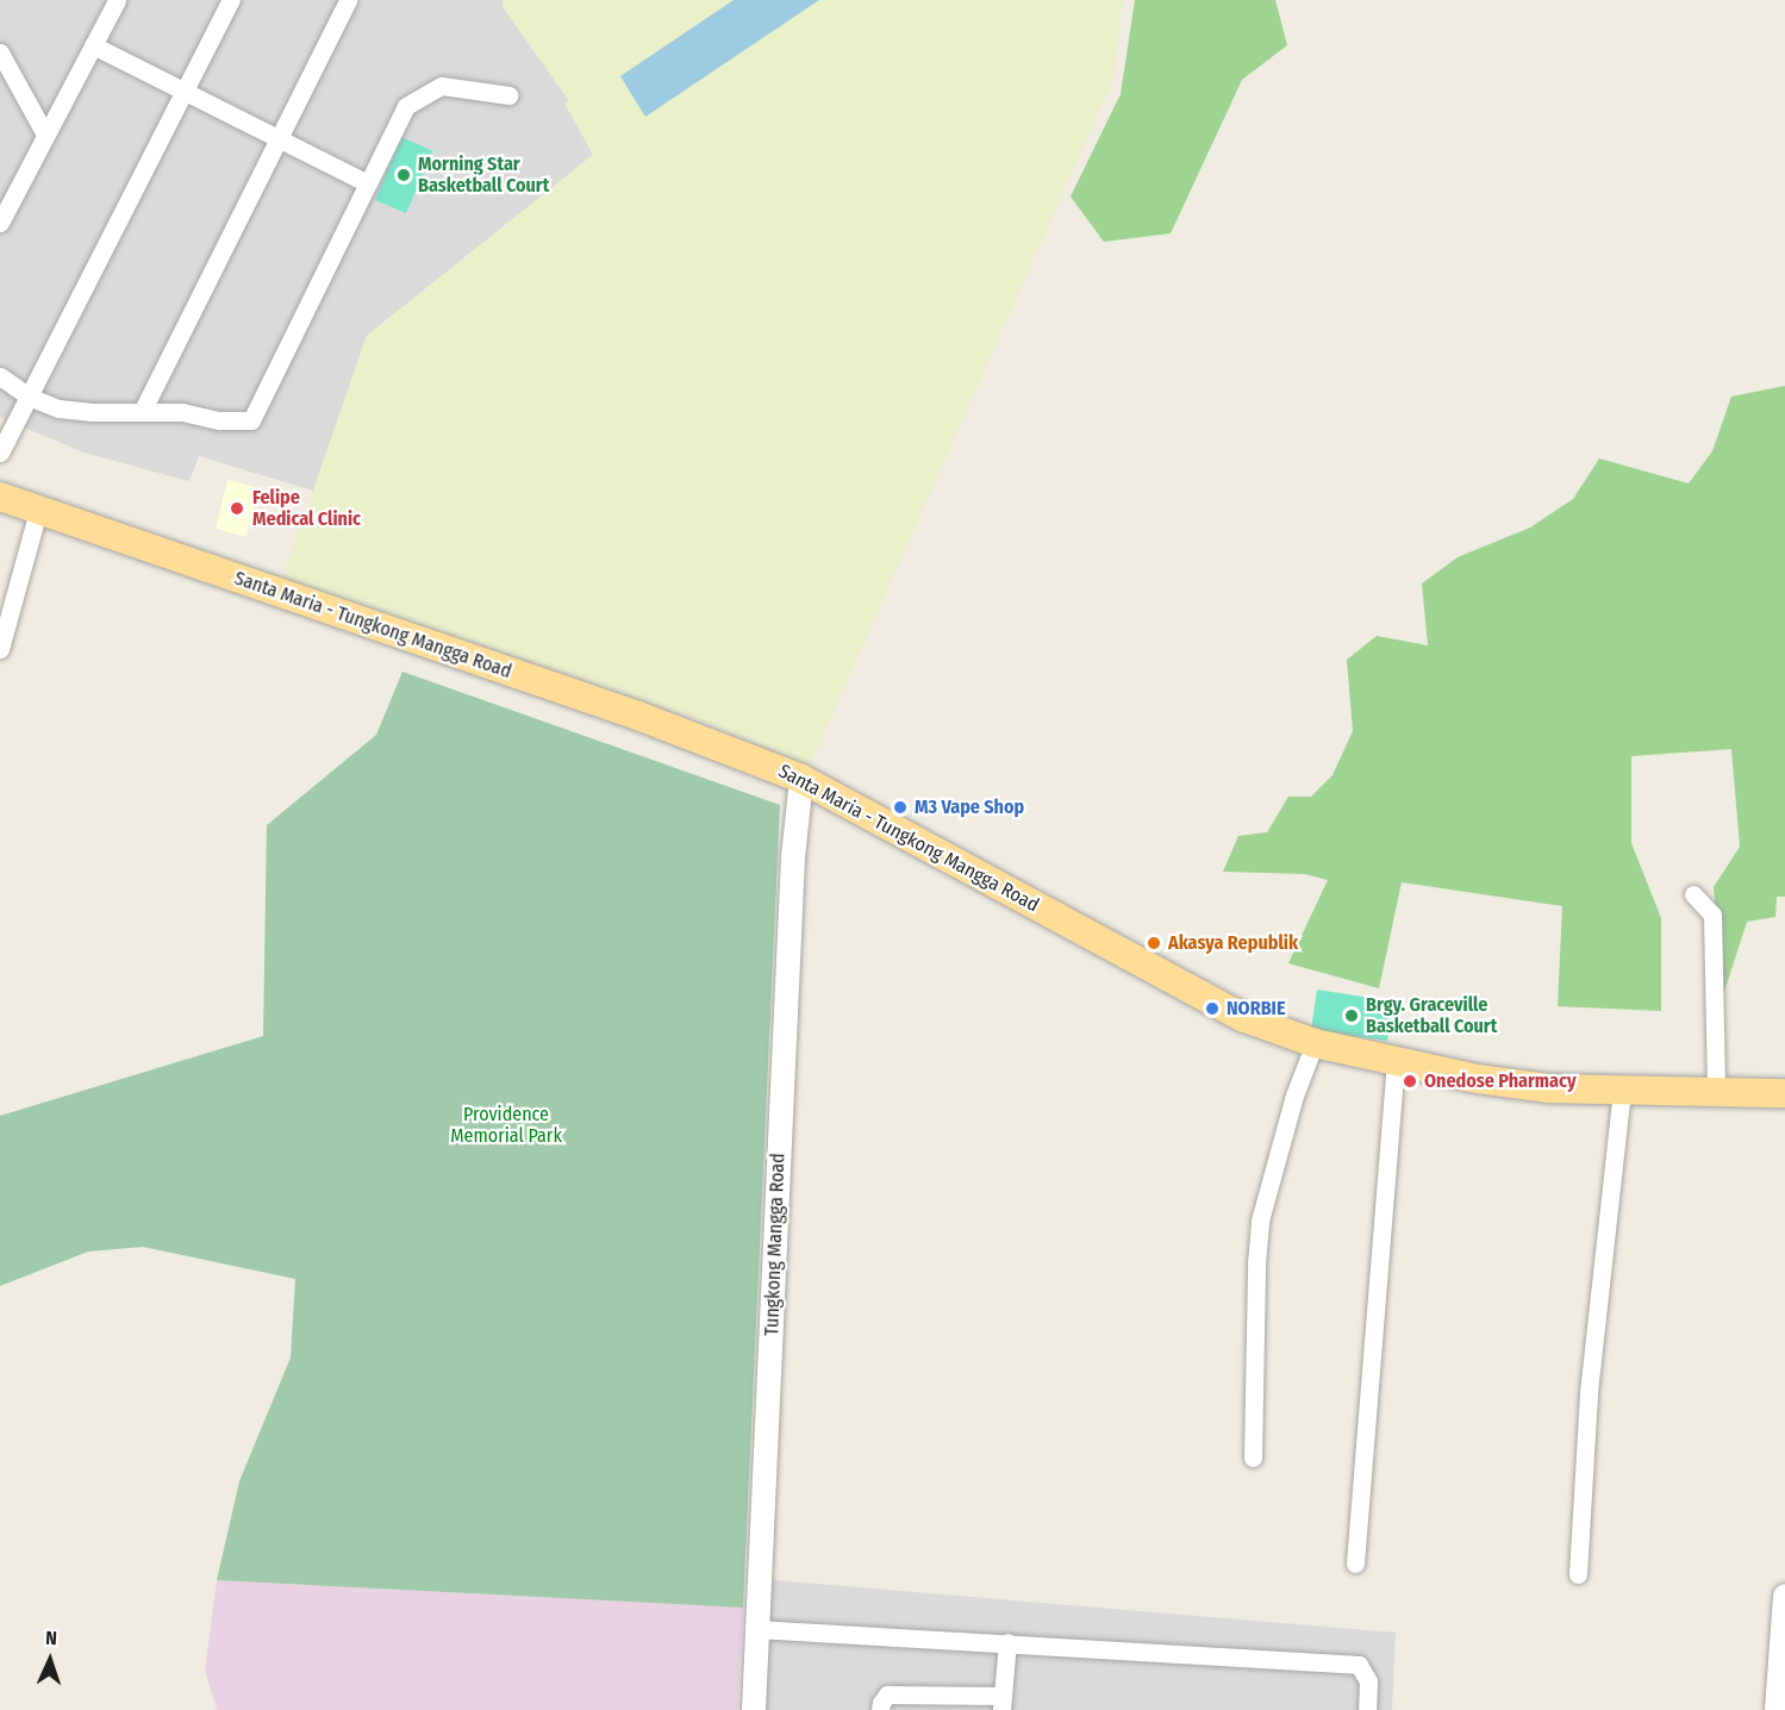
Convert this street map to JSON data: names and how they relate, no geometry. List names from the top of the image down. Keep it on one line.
{"streets":{"main road":["Santa Maria - Tungkong Mangga Road"],"street":["Tungkong Mangga Road"]},"crossings":[["Santa Maria - Tungkong Mangga Road","Tungkong Mangga Road"]],"parks":["Providence Memorial Park"],"places":["Morning Star Basketball Court","Felipe Medical Clinic","M3 Vape Shop","Akasya Republik","NORBIE","Brgy. Graceville Basketball Court","Onedose Pharmacy"],"north":"top"}
